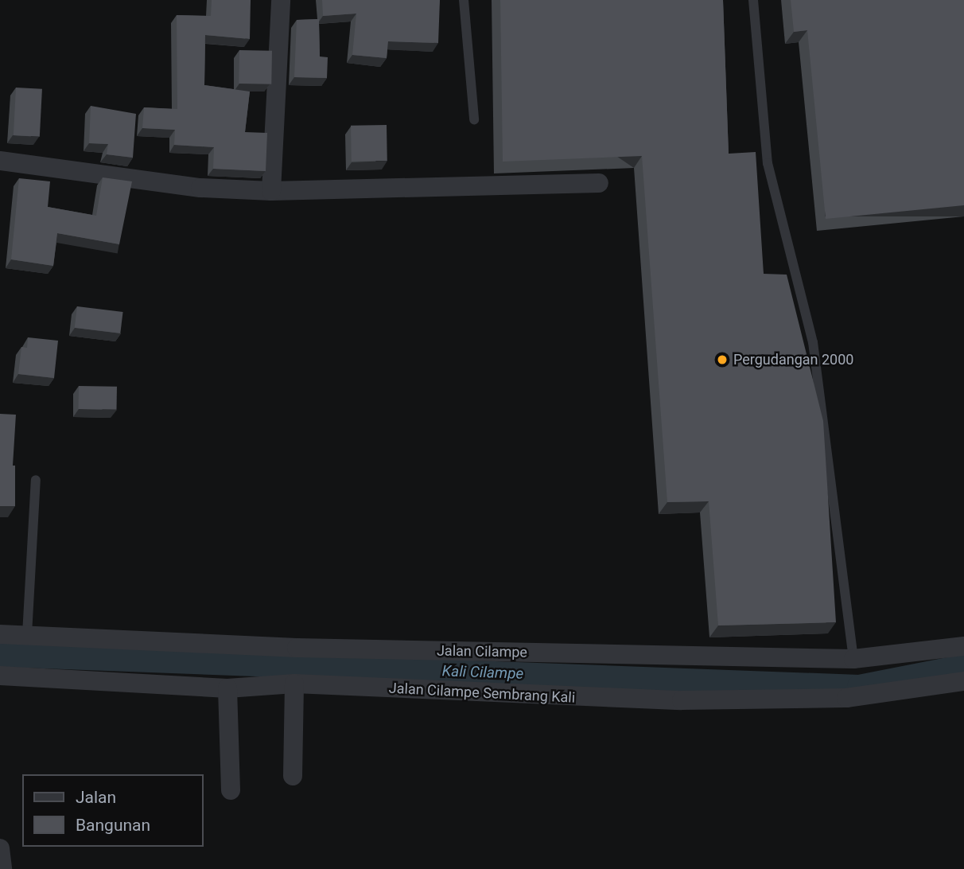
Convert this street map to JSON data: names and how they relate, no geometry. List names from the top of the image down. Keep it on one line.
{"streets":{"street":["Jalan Cilampe","Jalan Cilampe Sembrang Kali"]},"water":["Kali Cilampe"],"places":["Pergudangan 2000"],"legend":["Jalan","Bangunan"]}
